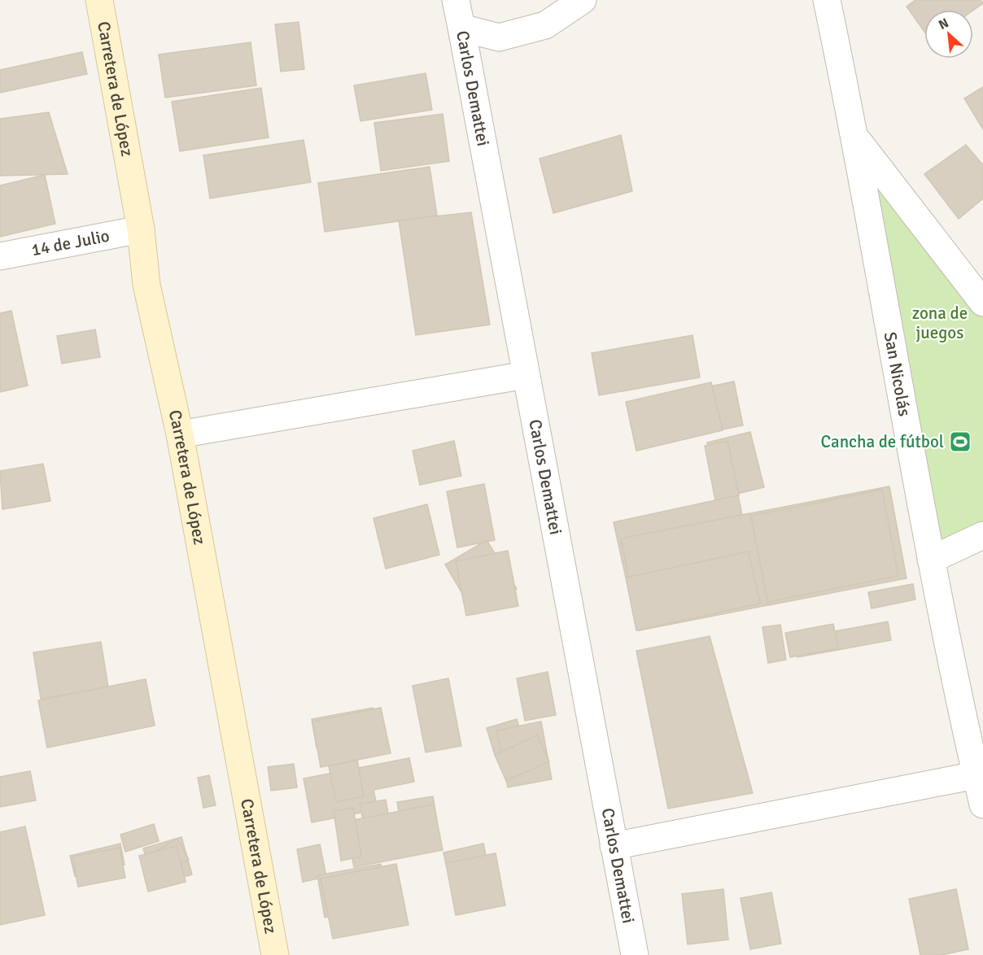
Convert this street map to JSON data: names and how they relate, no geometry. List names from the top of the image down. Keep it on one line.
{"streets":{"main road":["Carretera de López"],"street":["Carlos Demattei","14 de Julio","San Nicolás"]},"crossings":[["Carretera de López","14 de Julio"]],"parks":["zona de juegos"],"places":{"sports":["Cancha de fútbol"]},"north":"top left"}
